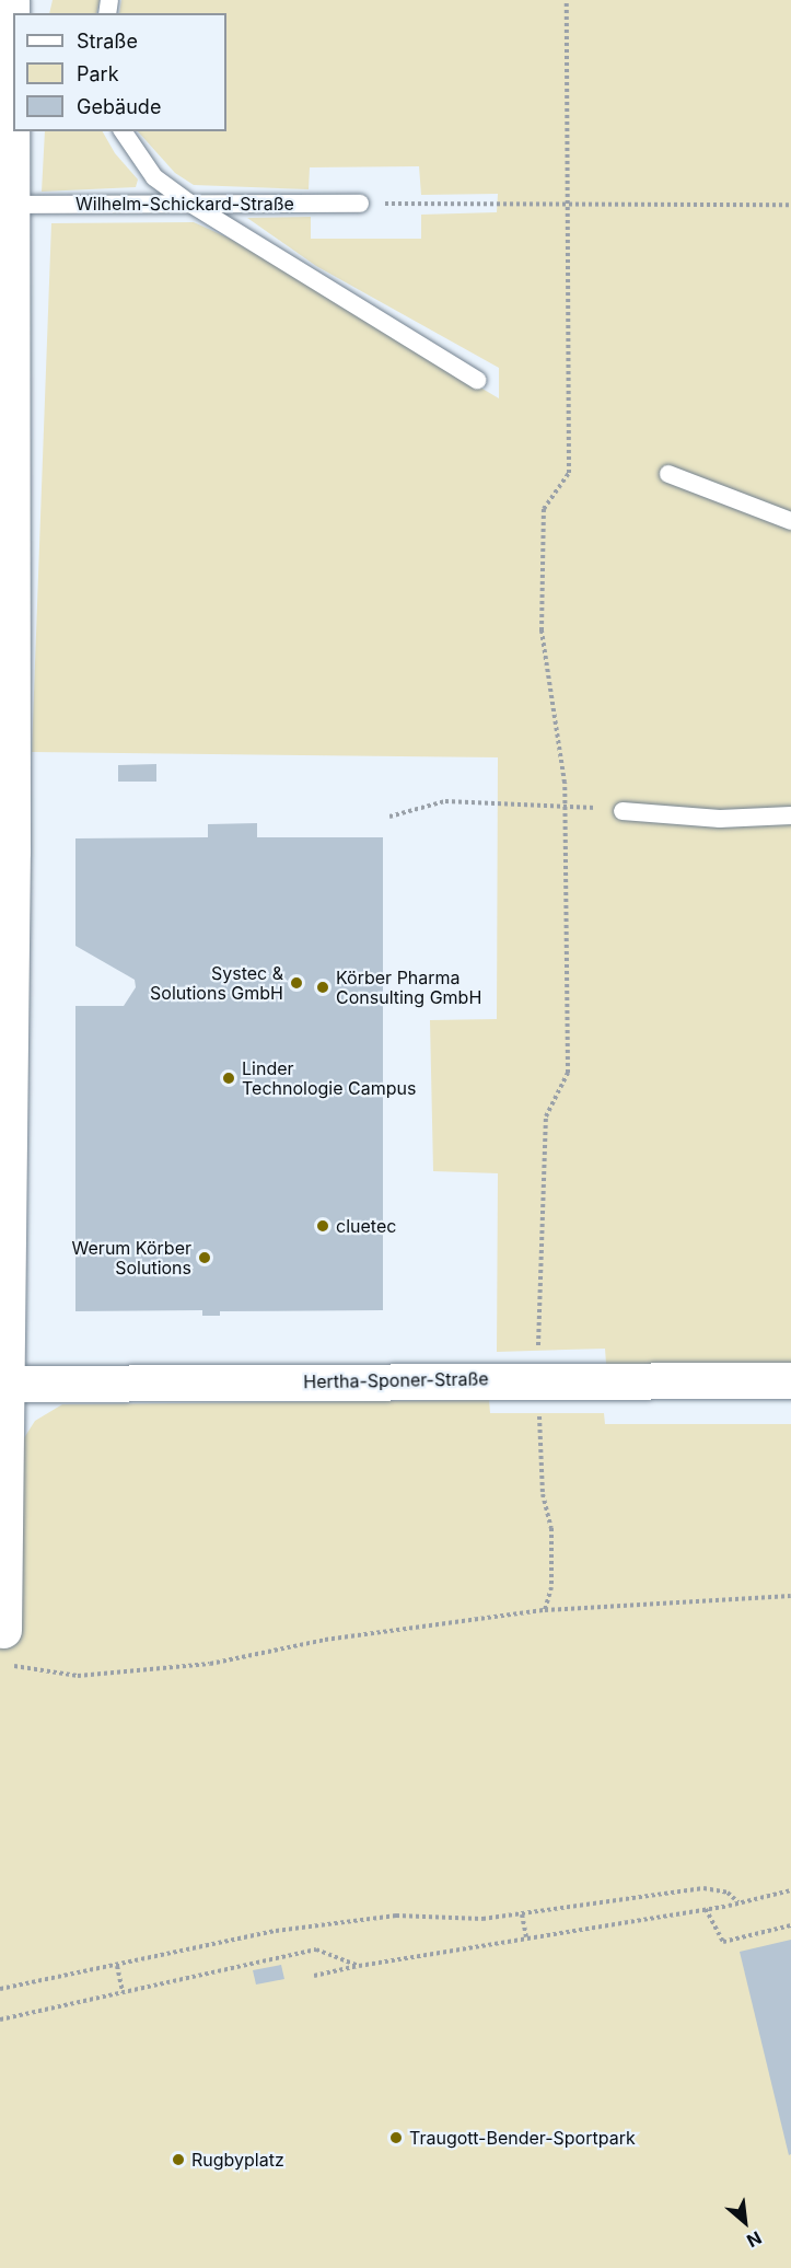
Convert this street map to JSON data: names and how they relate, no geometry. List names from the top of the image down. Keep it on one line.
{"streets":{"street":["Hertha-Sponer-Straße"],"lane":["Wilhelm-Schickard-Straße"]},"places":["Systec & Solutions GmbH","Körber Pharma Consulting GmbH","Linder Technologie Campus","cluetec","Werum Körber Solutions","Traugott-Bender-Sportpark","Rugbyplatz"],"legend":["Straße","Park","Gebäude"],"north":"bottom right"}
